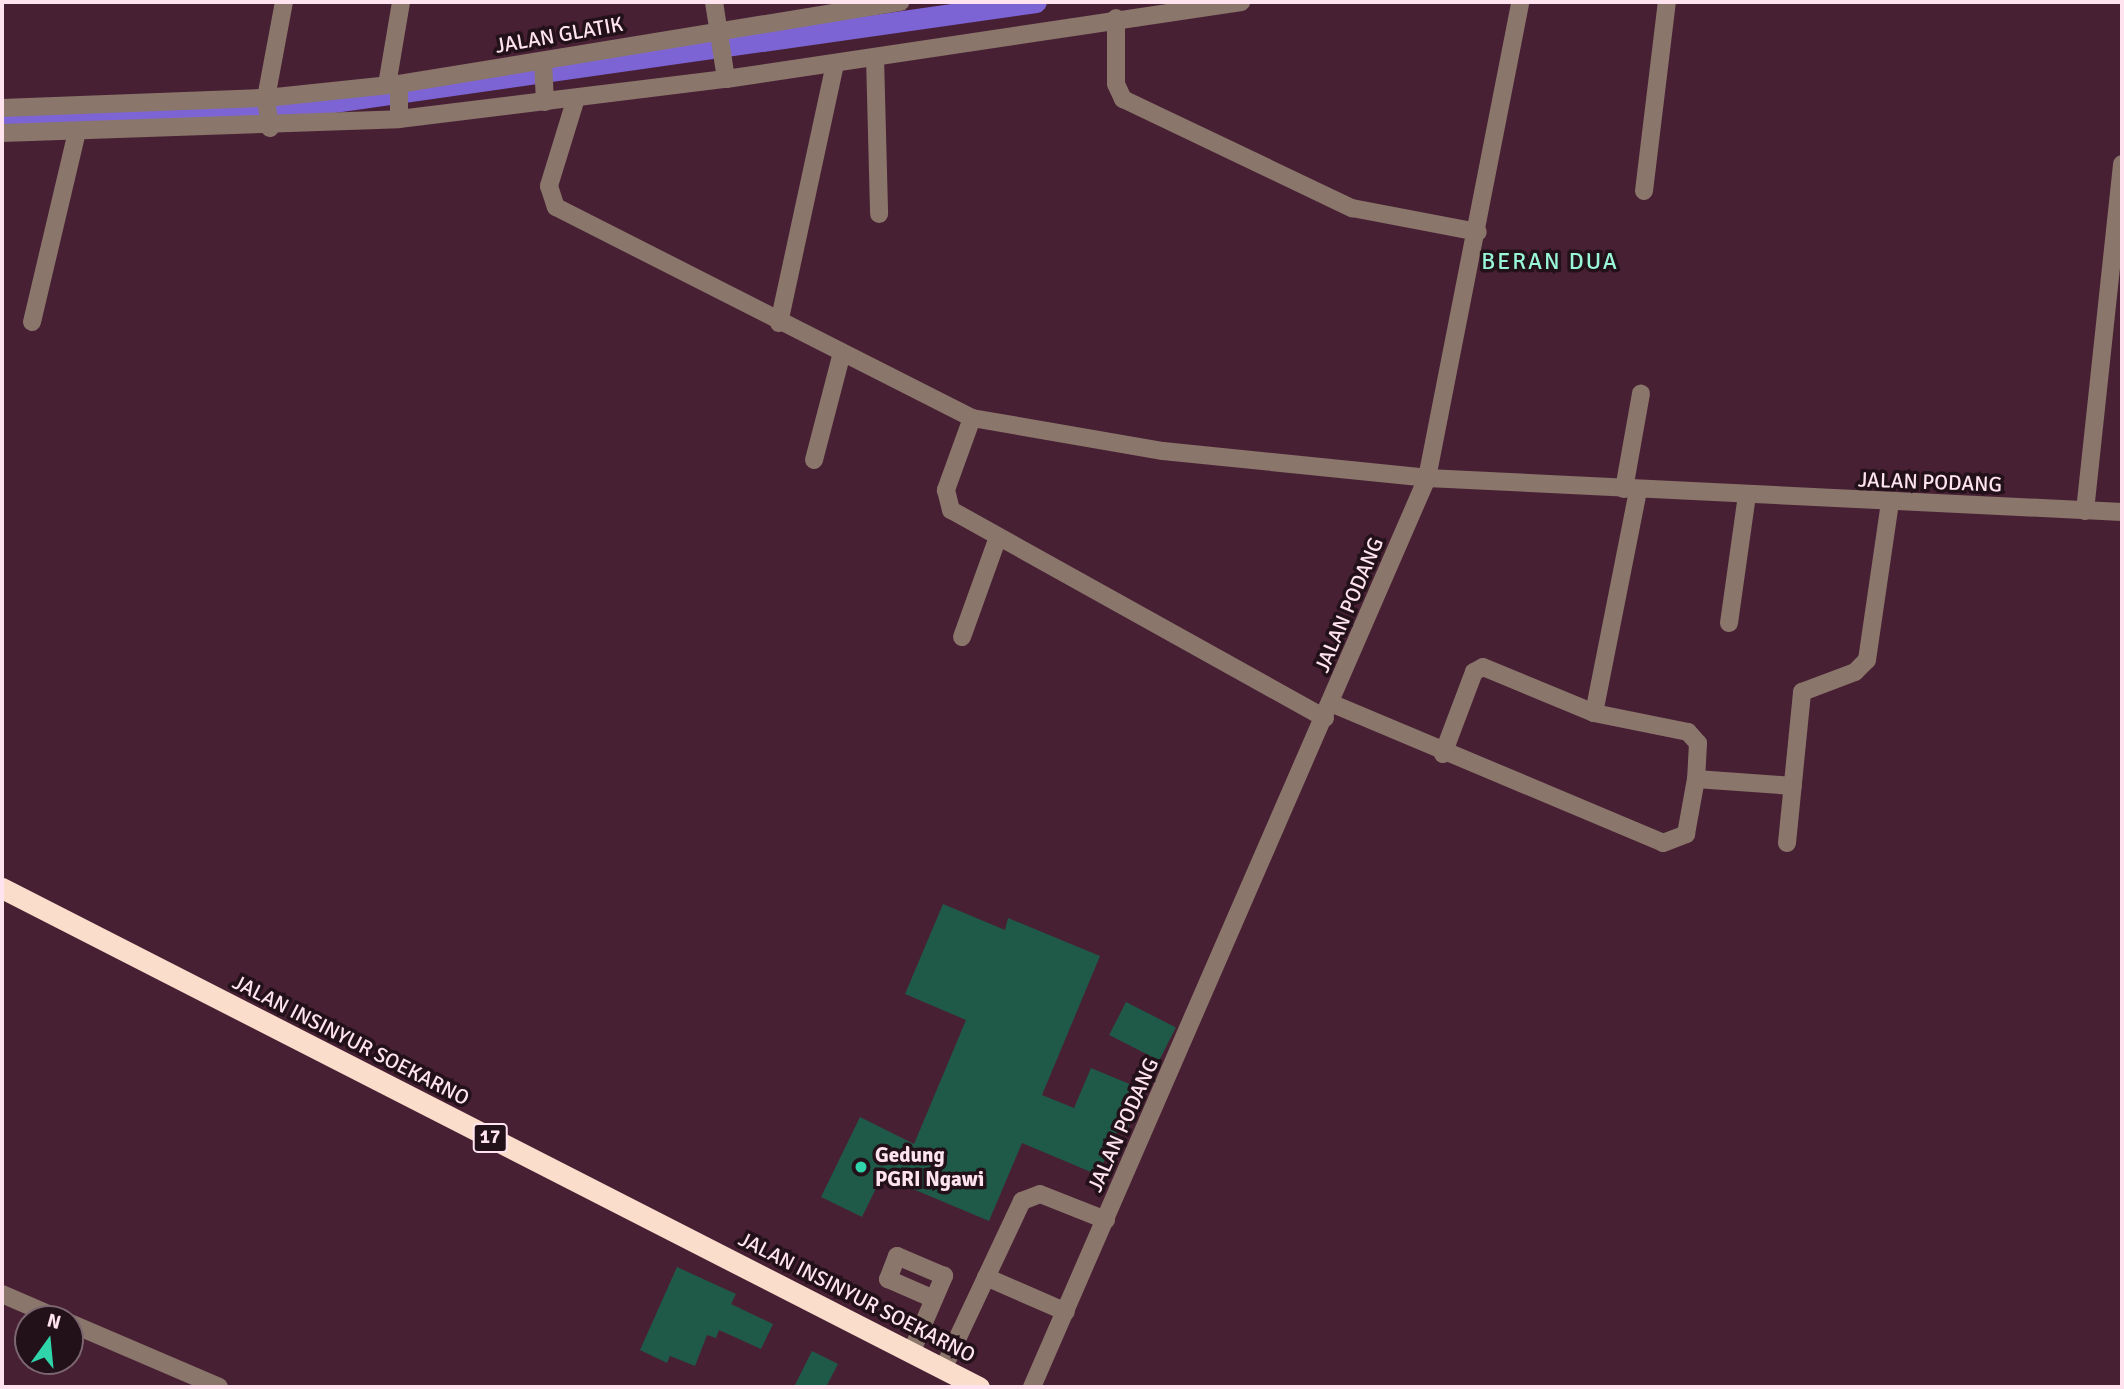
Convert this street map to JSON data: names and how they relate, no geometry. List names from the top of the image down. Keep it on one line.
{"streets":{"highway":["JALAN INSINYUR SOEKARNO","17"],"street":["JALAN GLATIK","JALAN PODANG"]},"districts":["BERAN DUA"],"places":["Gedung PGRI Ngawi"],"north":"top"}
